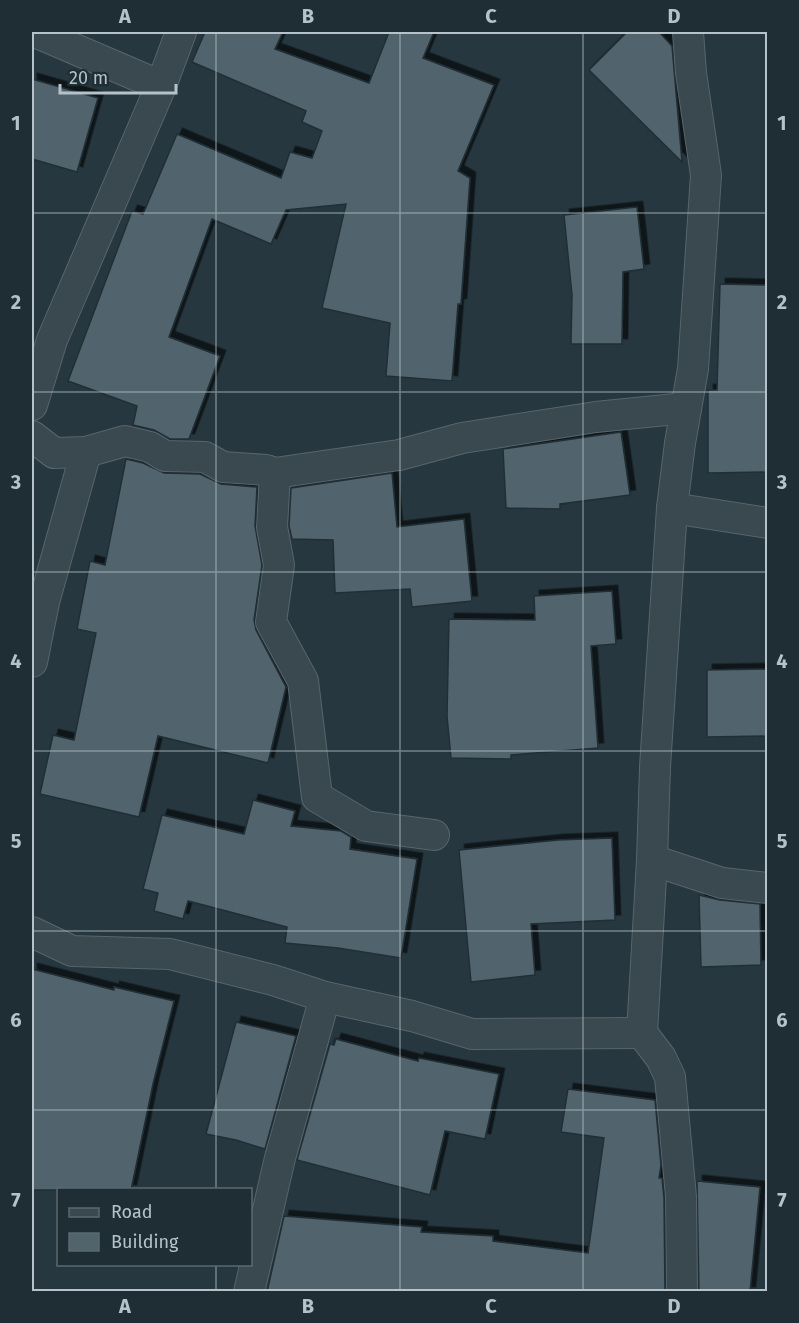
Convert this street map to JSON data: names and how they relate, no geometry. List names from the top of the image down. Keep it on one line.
{"legend":["Road","Building"],"scale_bar":"20 m","grid":{"columns":["A","B","C","D"],"rows":["1","2","3","4","5","6","7"]}}
